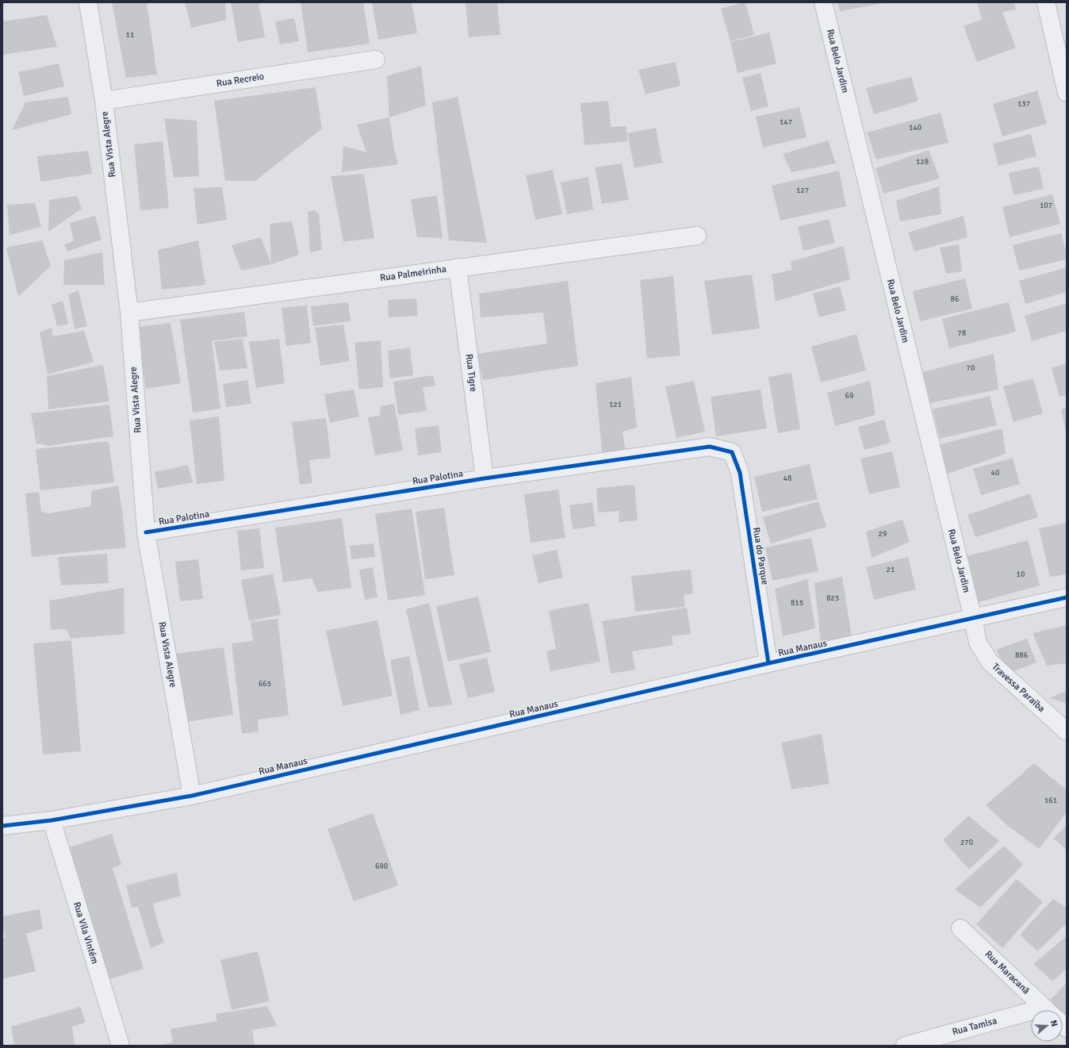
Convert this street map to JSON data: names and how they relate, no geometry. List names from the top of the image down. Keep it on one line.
{"streets":{"street":["Rua Belo Jardim","Rua Recreio","Rua Vista Alegre","Rua Palmeirinha","Rua Tigre","Rua Palotina","Rua do Parque","Rua Manaus","Travessa Paraíba","Rua Vila Vintém","Rua Maracanã","Rua Tamlsa"]},"crossings":[["Rua Belo Jardim","Rua Manaus"],["Rua Belo Jardim","Travessa Paraíba"],["Rua Recreio","Rua Vista Alegre"],["Rua Vista Alegre","Rua Palmeirinha"],["Rua Vista Alegre","Rua Palotina"],["Rua Vista Alegre","Rua Manaus"],["Rua Palmeirinha","Rua Tigre"],["Rua Tigre","Rua Palotina"],["Rua Palotina","Rua do Parque"],["Rua do Parque","Rua Manaus"],["Rua Manaus","Travessa Paraíba"],["Rua Manaus","Rua Vila Vintém"]],"house_numbers":["11","137","147","140","128","127","107","86","78","70","69","121","40","48","29","21","10","823","815","886","665","161","270","690"],"north":"right"}
